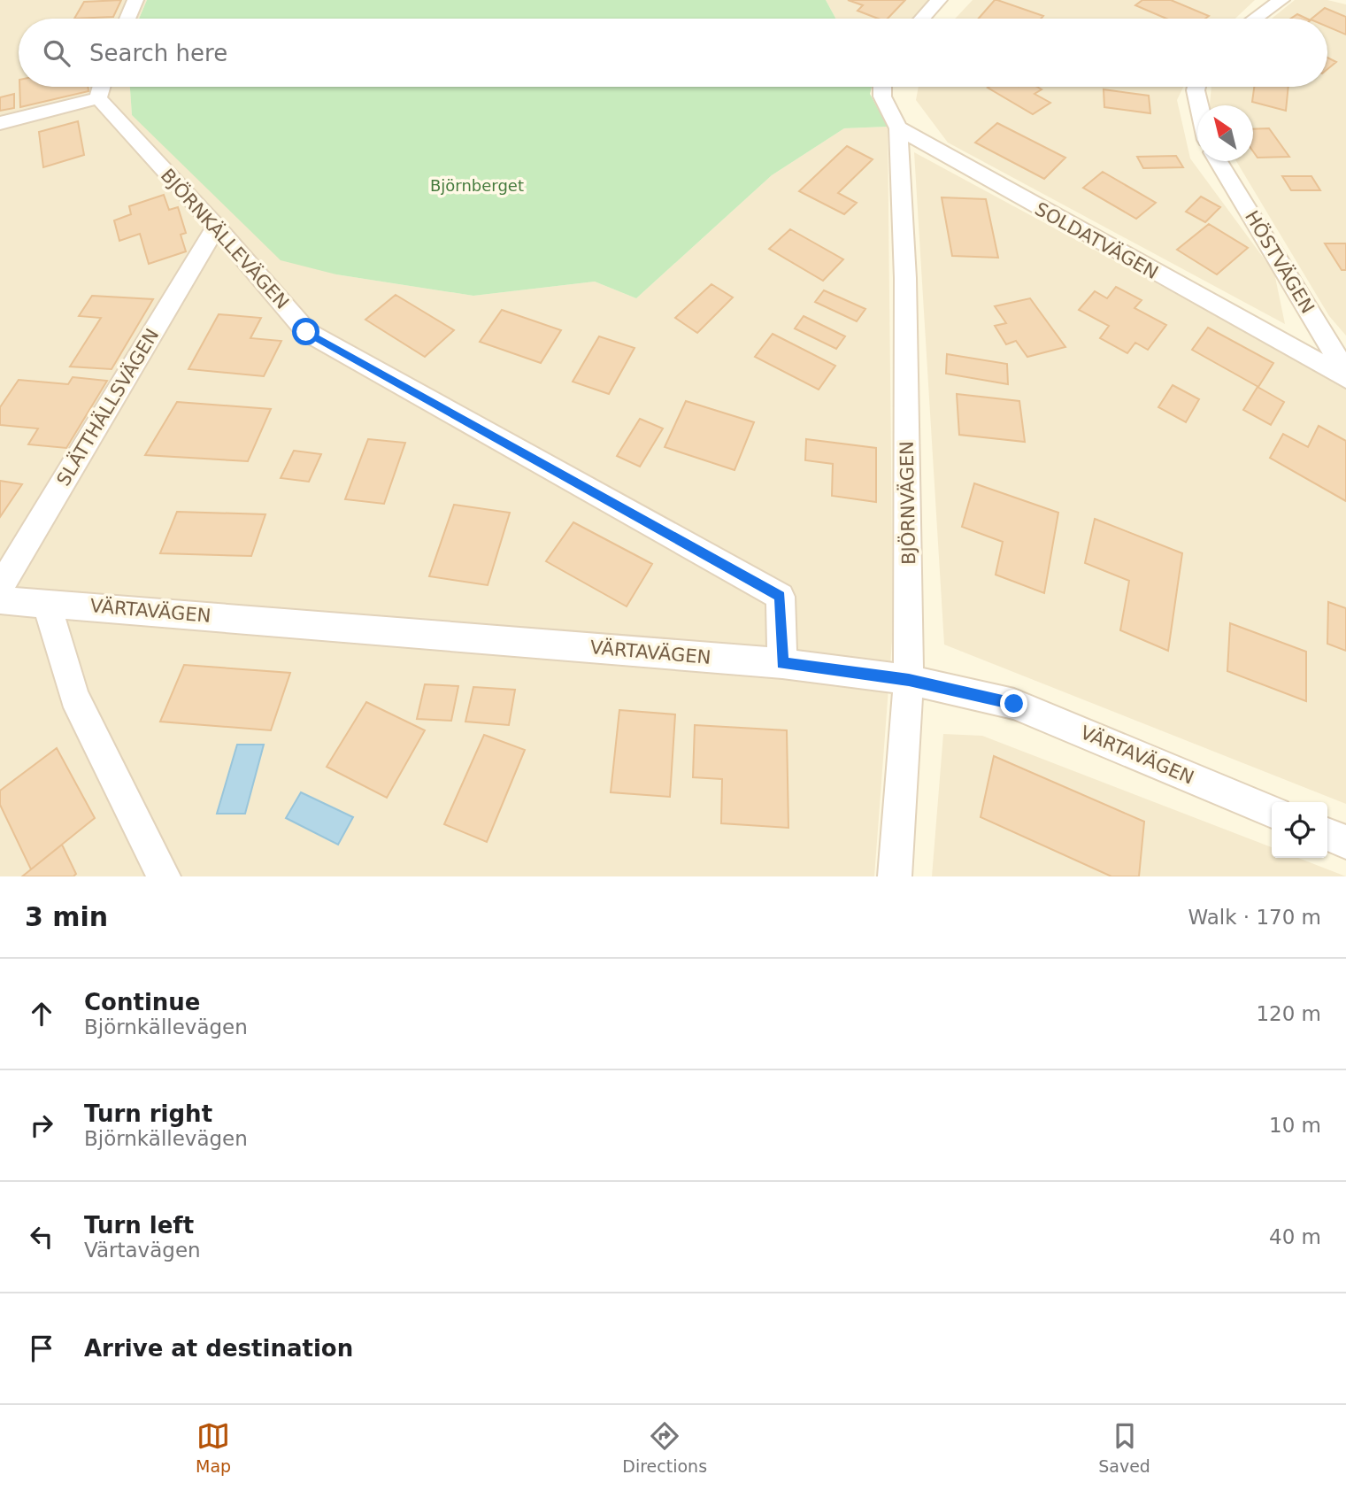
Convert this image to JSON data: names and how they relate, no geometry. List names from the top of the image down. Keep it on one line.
{"streets":{"street":["BJÖRNKÄLLEVÄGEN","SOLDATVÄGEN","HÖSTVÄGEN","SLÄTTHÄLLSVÄGEN","BJÖRNVÄGEN","VÄRTAVÄGEN"]},"crossings":[["BJÖRNKÄLLEVÄGEN","SLÄTTHÄLLSVÄGEN"],["BJÖRNKÄLLEVÄGEN","VÄRTAVÄGEN"],["SOLDATVÄGEN","BJÖRNVÄGEN"],["BJÖRNVÄGEN","VÄRTAVÄGEN"]],"parks":["Björnberget"],"north":"top left","page":{"search":"Search here","heading":["3 min","Walk · 170 m"],"list":[["Continue","Björnkällevägen","120 m"],["Turn right","Björnkällevägen","10 m"],["Turn left","Värtavägen","40 m"],"Arrive at destination"],"nav":["Map","Directions","Saved"]}}
